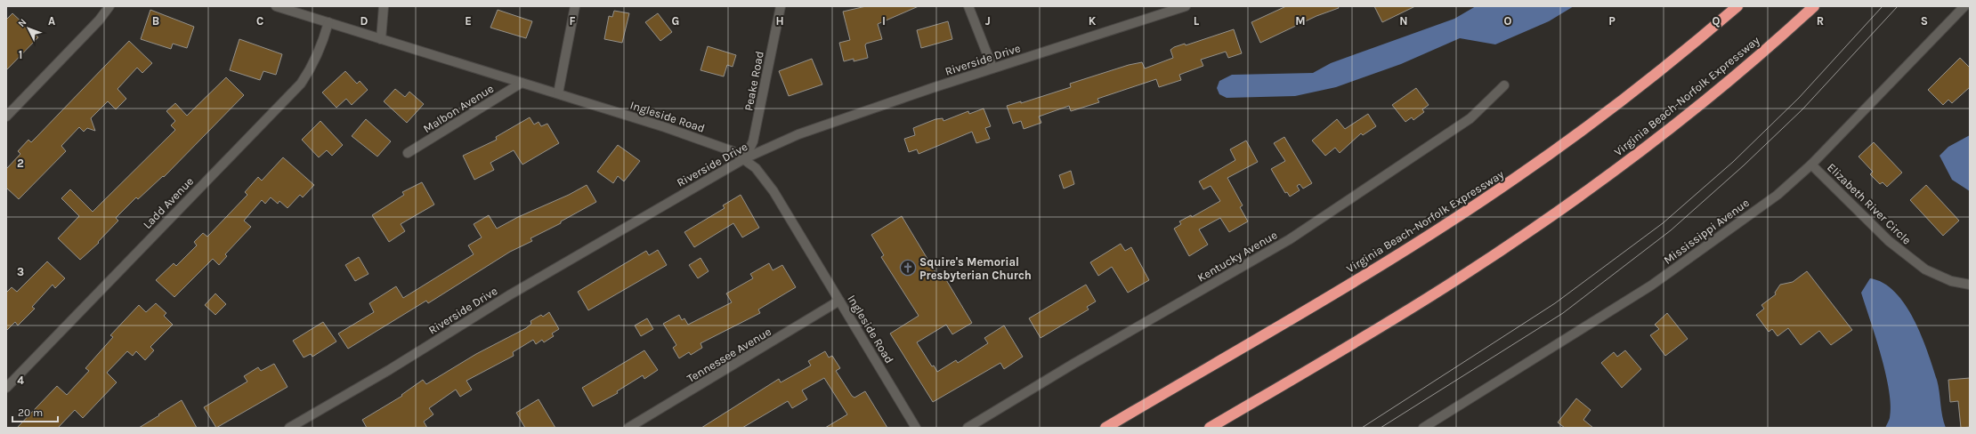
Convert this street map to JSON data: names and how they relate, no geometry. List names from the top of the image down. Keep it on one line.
{"streets":{"highway":["Virginia Beach-Norfolk Expressway"],"street":["Riverside Drive","Peake Road","Malbon Avenue","Ingleside Road","Ladd Avenue","Elizabeth River Circle","Mississippi Avenue","Kentucky Avenue","Tennessee Avenue"]},"crossings":[["Riverside Drive","Peake Road"],["Riverside Drive","Ingleside Road"],["Peake Road","Ingleside Road"],["Malbon Avenue","Ingleside Road"],["Ingleside Road","Ladd Avenue"],["Ingleside Road","Tennessee Avenue"],["Elizabeth River Circle","Mississippi Avenue"]],"places":{"church":["Squire's Memorial Presbyterian Church"]},"scale_bar":"20 m","north":"top left","grid":{"columns":["A","B","C","D","E","F","G","H","I","J","K","L","M","N","O","P","Q","R","S"],"rows":["1","2","3","4"]}}
